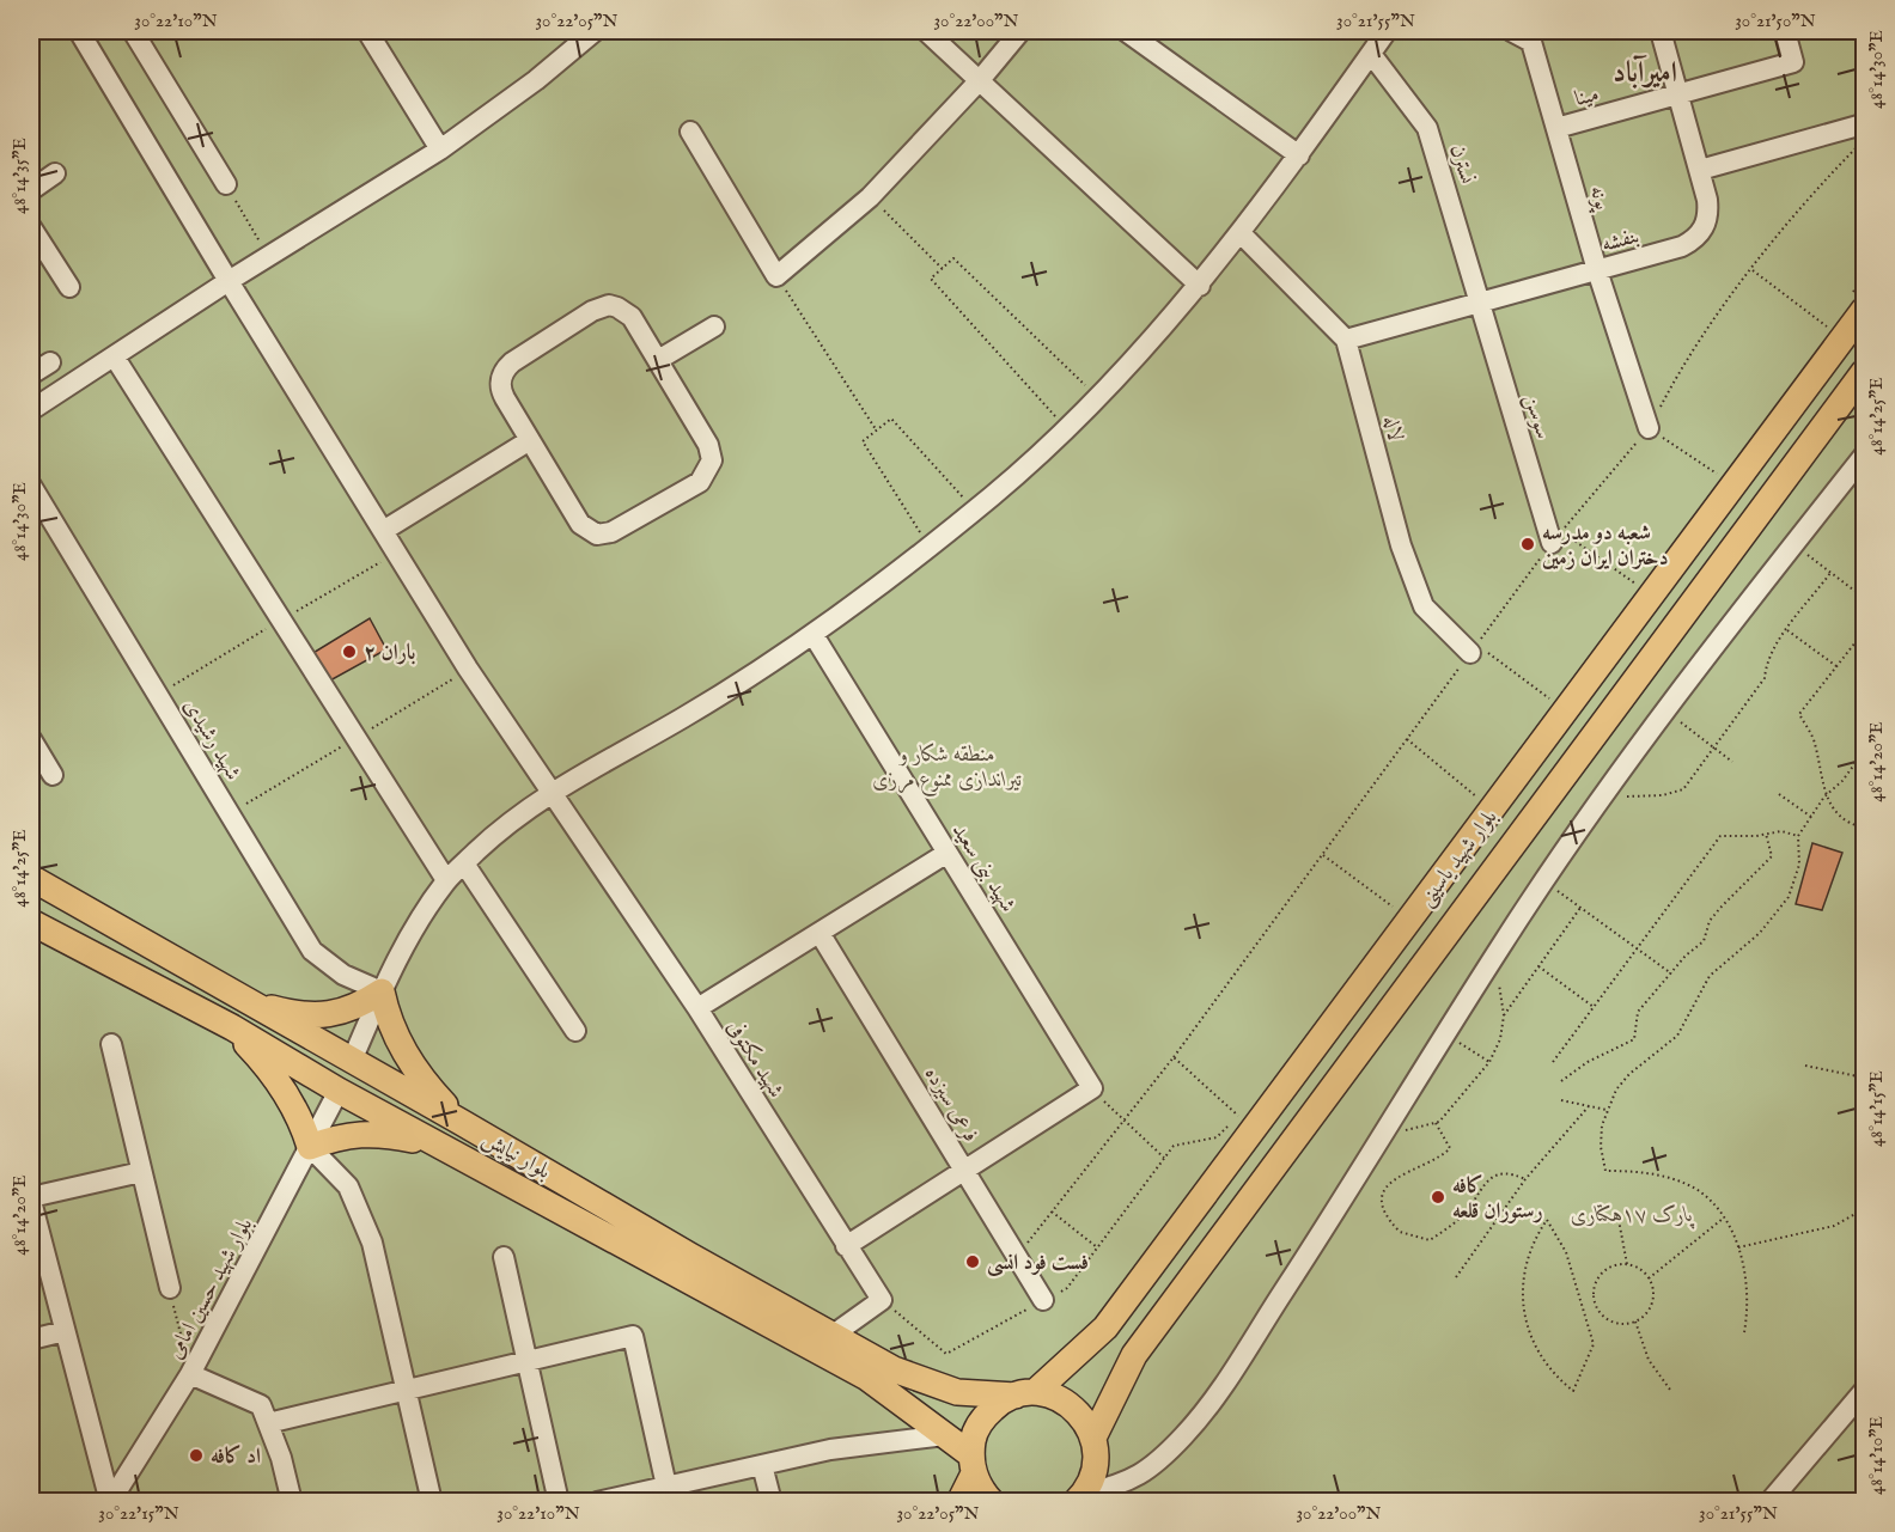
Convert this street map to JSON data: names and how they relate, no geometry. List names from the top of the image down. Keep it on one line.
{"streets":{"main road":["بلوار شهید یاسینی","بلوار نیایش"],"street":["مینا","نسترن","پونه","بنفشه","سوسن","لاله","شهید رشیدی","شهید بنی سعید","شهید مکتوفی","فرعی سیزده","بلوار شهید حسین امامی"]},"crossings":[["مینا","پونه"],["مینا","بنفشه"],["نسترن","بنفشه"],["نسترن","سوسن"],["پونه","بنفشه"],["بنفشه","سوسن"],["بنفشه","لاله"],["بلوار شهید یاسینی","بلوار نیایش"],["بلوار نیایش","بلوار شهید حسین امامی"]],"districts":["امیرآباد"],"parks":["منطقه شکار و تیراندازی ممنوع مرزی","پارک ۱۷هکتاری"],"places":["شعبه دو مدرسه دختران ایران زمین","باران ۲","کافه رستوران قلعه","فست فود انسی","اد کافه"],"coordinates":["30°22'10\"N","30°22'05\"N","30°22'00\"N","30°21'55\"N","30°21'50\"N","48°14'30\"E","48°14'35\"E","48°14'25\"E","48°14'20\"E","48°14'15\"E","48°14'10\"E","30°22'15\"N"]}
